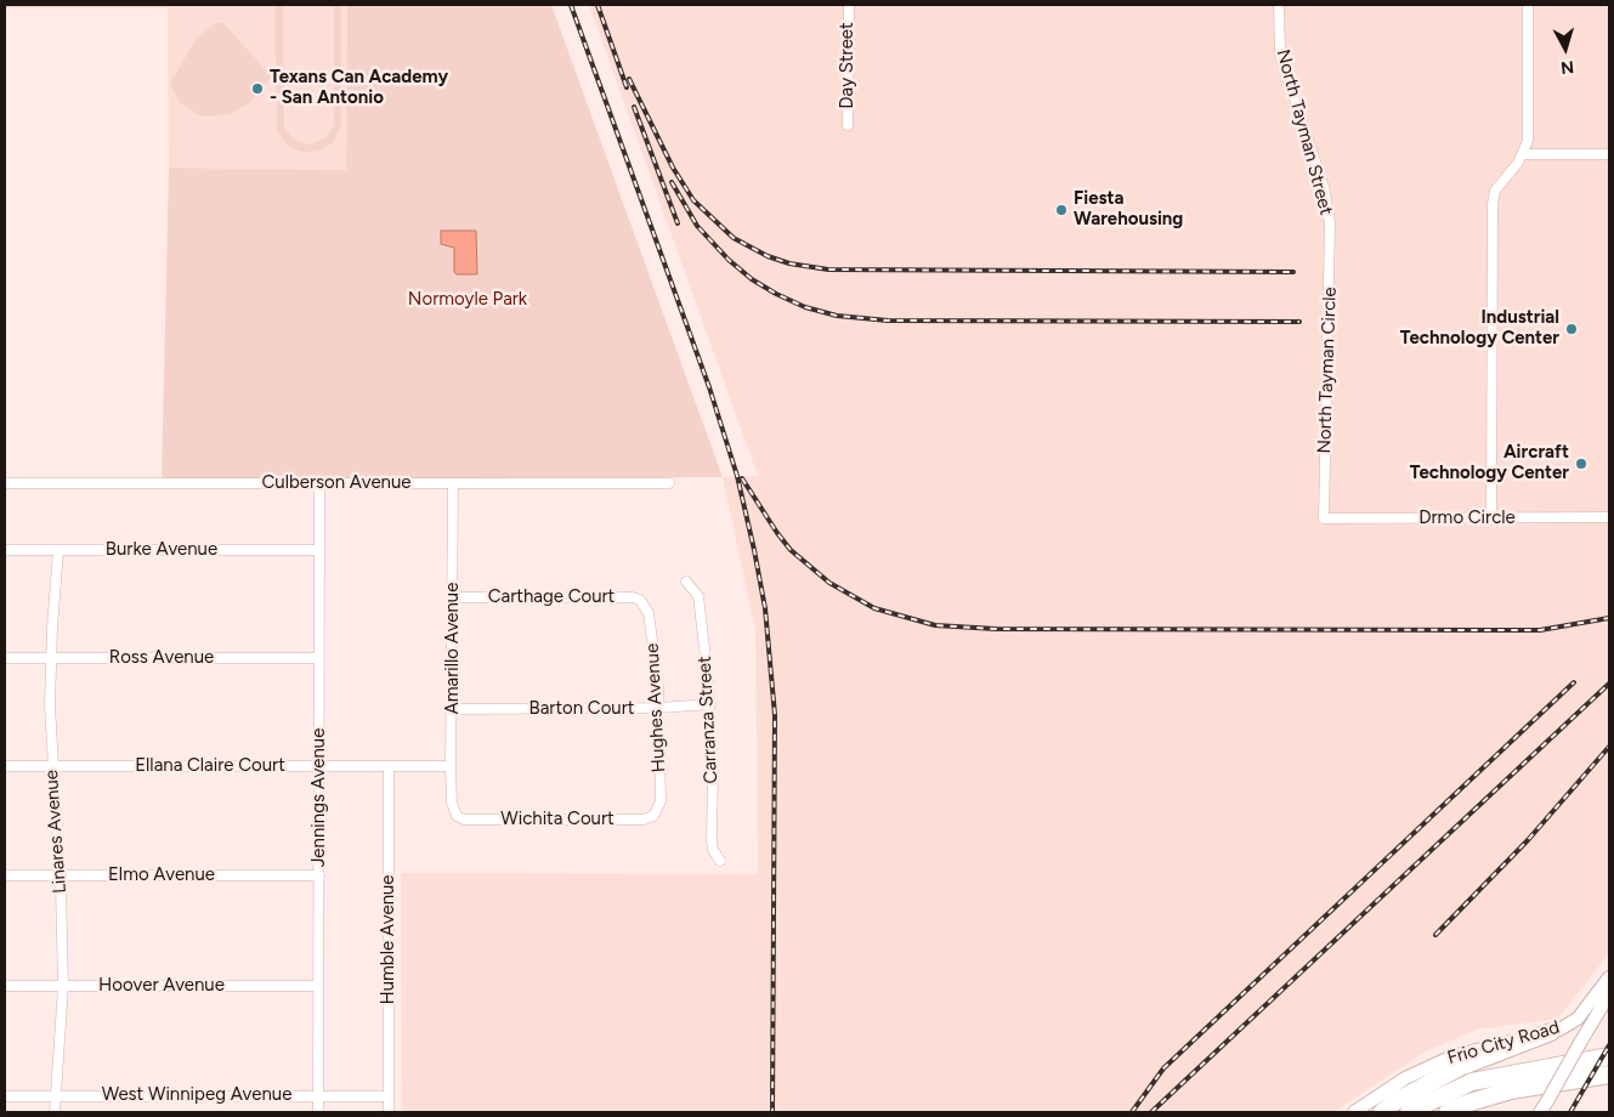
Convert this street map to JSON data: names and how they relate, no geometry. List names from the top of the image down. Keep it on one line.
{"streets":{"main road":["Frio City Road"],"street":["Day Street","North Tayman Street","North Tayman Circle","Culberson Avenue","Drmo Circle","Burke Avenue","Carthage Court","Amarillo Avenue","Ross Avenue","Hughes Avenue","Barton Court","Carranza Street","Ellana Claire Court","Jennings Avenue","Wichita Court","Linares Avenue","Elmo Avenue","Humble Avenue","Hoover Avenue","West Winnipeg Avenue"]},"crossings":[["North Tayman Street","North Tayman Circle"],["North Tayman Circle","Drmo Circle"],["Culberson Avenue","Amarillo Avenue"],["Culberson Avenue","Jennings Avenue"],["Burke Avenue","Jennings Avenue"],["Burke Avenue","Linares Avenue"],["Carthage Court","Amarillo Avenue"],["Carthage Court","Hughes Avenue"],["Amarillo Avenue","Barton Court"],["Amarillo Avenue","Ellana Claire Court"],["Amarillo Avenue","Wichita Court"],["Ross Avenue","Jennings Avenue"],["Ross Avenue","Linares Avenue"],["Hughes Avenue","Barton Court"],["Hughes Avenue","Wichita Court"],["Barton Court","Carranza Street"],["Ellana Claire Court","Jennings Avenue"],["Ellana Claire Court","Linares Avenue"],["Ellana Claire Court","Humble Avenue"],["Jennings Avenue","Elmo Avenue"],["Jennings Avenue","Hoover Avenue"],["Jennings Avenue","West Winnipeg Avenue"],["Linares Avenue","Elmo Avenue"],["Linares Avenue","Hoover Avenue"],["Linares Avenue","West Winnipeg Avenue"],["Humble Avenue","West Winnipeg Avenue"]],"parks":["Normoyle Park"],"places":["Texans Can Academy - San Antonio","Fiesta Warehousing","Industrial Technology Center","Aircraft Technology Center"],"north":"bottom"}
